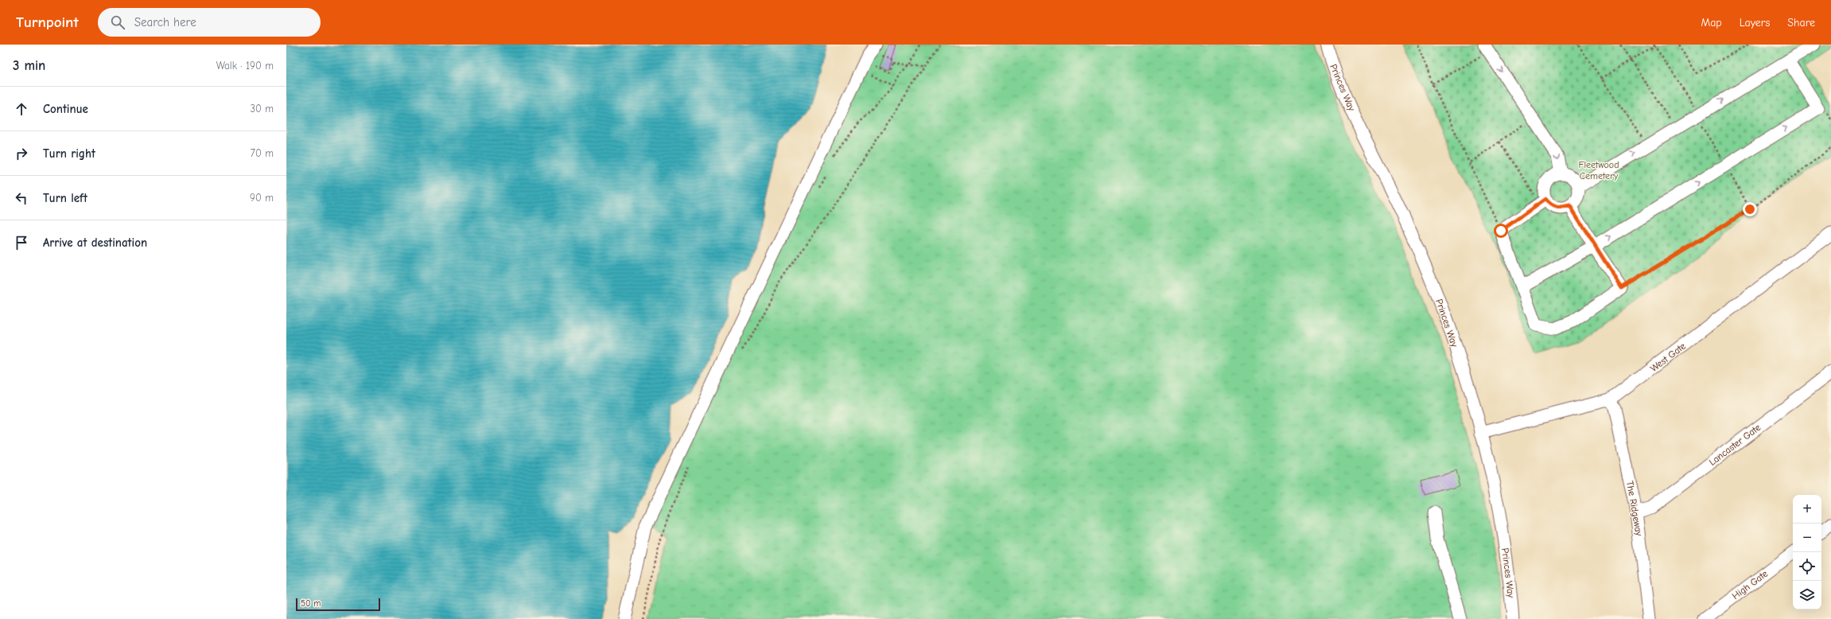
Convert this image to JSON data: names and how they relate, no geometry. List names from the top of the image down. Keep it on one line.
{"streets":{"street":["Princes Way","West Gate","Lancaster Gate","The Ridgeway","High Gate"]},"crossings":[["Princes Way","West Gate"],["West Gate","The Ridgeway"],["Lancaster Gate","The Ridgeway"]],"parks":["Fleetwood Cemetery"],"scale_bar":"50 m","page":{"header":"Turnpoint","search":"Search here","nav":["Map","Layers","Share"],"heading":["3 min","Walk · 190 m"],"list":[["Continue","30 m"],["Turn right","70 m"],["Turn left","90 m"],"Arrive at destination"],"map_buttons":["+","−"],"scale":"50 m"}}
